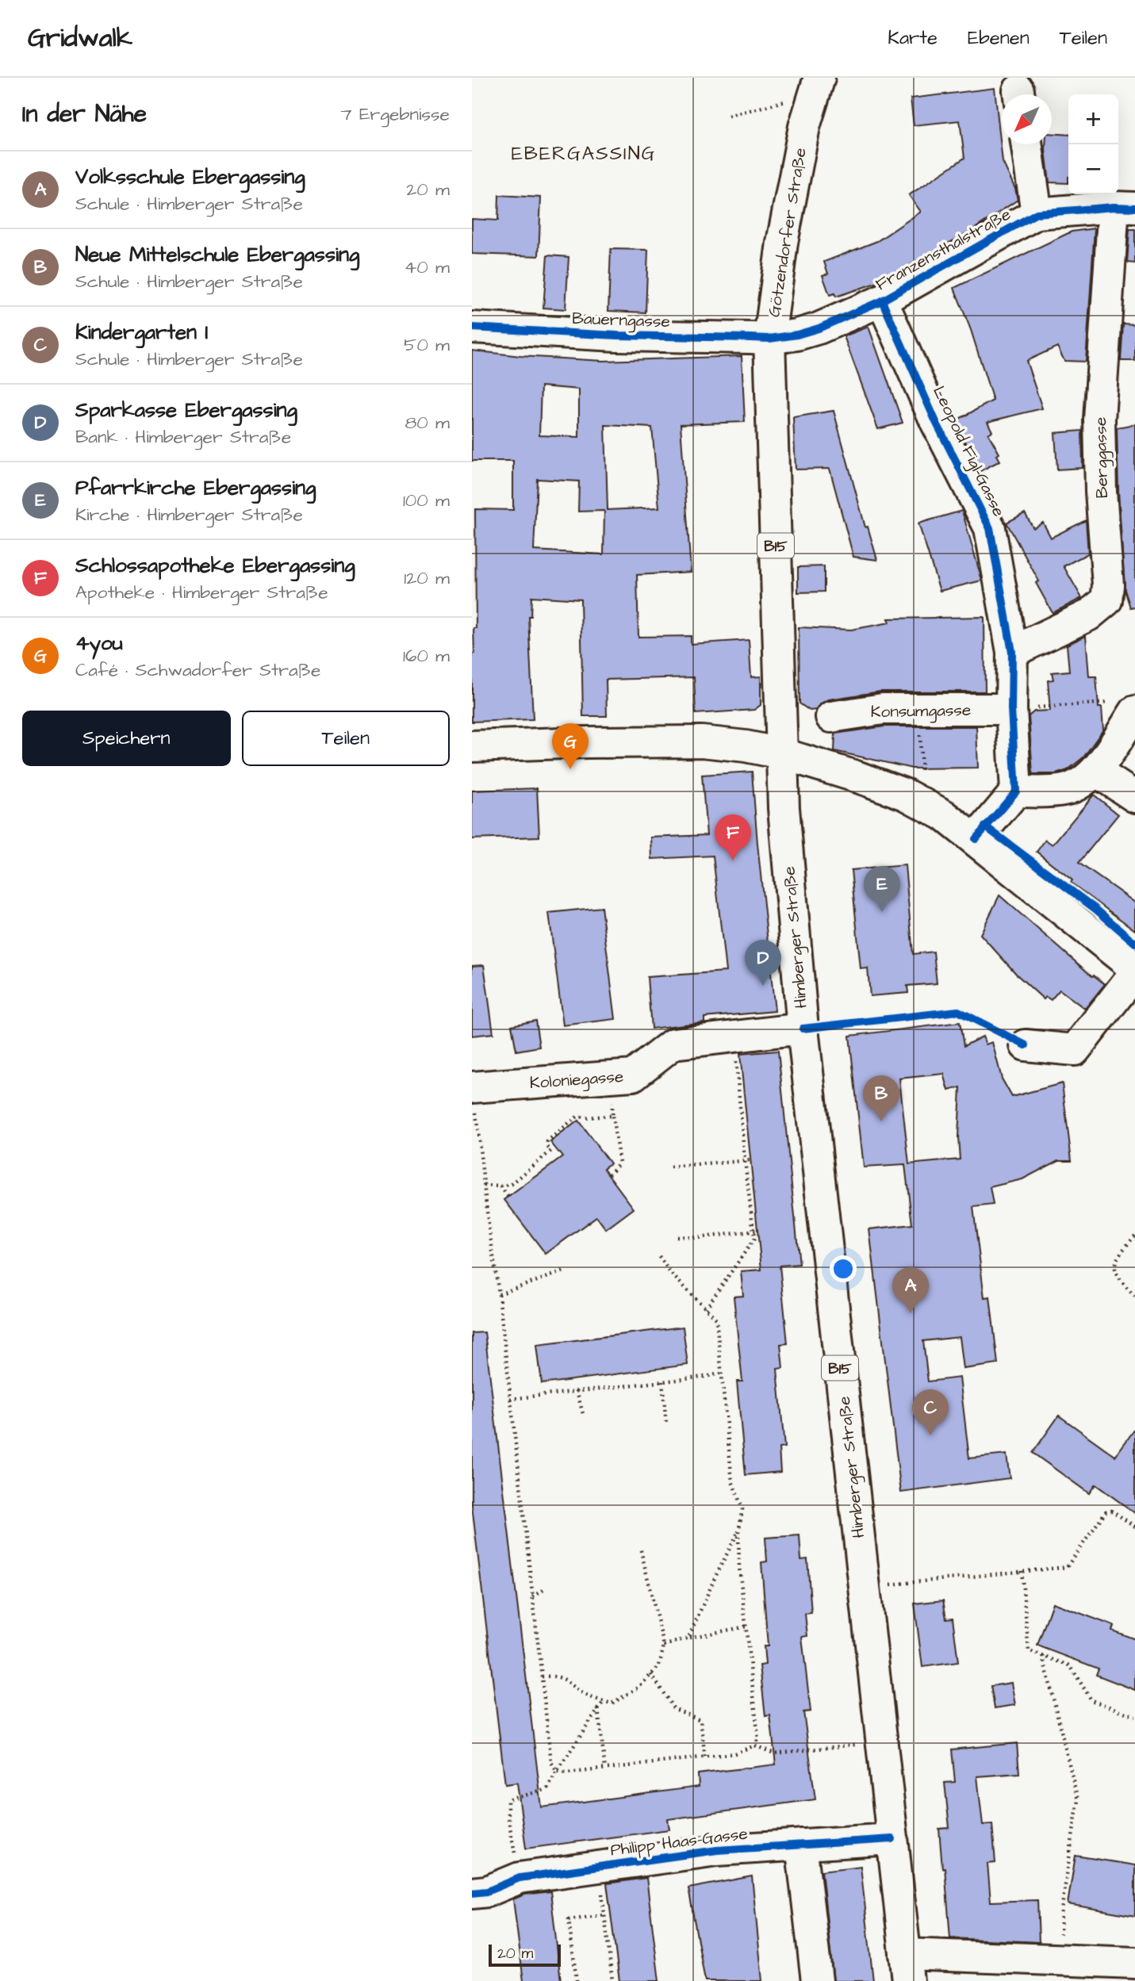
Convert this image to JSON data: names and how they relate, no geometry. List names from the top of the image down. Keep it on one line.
{"streets":{"street":["Götzendorfer Straße","Franzensthalstraße","Bauerngasse","Leopold Figl-Gasse","Berggasse","B15","Konsumgasse","Himberger Straße","Koloniegasse","Philipp Haas-Gasse"]},"crossings":[["Götzendorfer Straße","Franzensthalstraße"],["Götzendorfer Straße","Bauerngasse"],["Götzendorfer Straße","Himberger Straße"],["Franzensthalstraße","Bauerngasse"],["Franzensthalstraße","Leopold Figl-Gasse"],["Franzensthalstraße","Berggasse"],["Leopold Figl-Gasse","Berggasse"],["Leopold Figl-Gasse","Konsumgasse"],["Himberger Straße","Koloniegasse"],["Himberger Straße","Philipp Haas-Gasse"]],"districts":["EBERGASSING"],"scale_bar":"20 m","north":"bottom left","page":{"header":"Gridwalk","nav":["Karte","Ebenen","Teilen"],"heading":["In der Nähe","7 Ergebnisse"],"map_buttons":["+","−"],"list":[{"mark":"A","name":"Volksschule Ebergassing","note":"Schule · Himberger Straße","value":"20 m"},{"mark":"B","name":"Neue Mittelschule Ebergassing","note":"Schule · Himberger Straße","value":"40 m"},{"mark":"C","name":"Kindergarten I","note":"Schule · Himberger Straße","value":"50 m"},{"mark":"D","name":"Sparkasse Ebergassing","note":"Bank · Himberger Straße","value":"80 m"},{"mark":"E","name":"Pfarrkirche Ebergassing","note":"Kirche · Himberger Straße","value":"100 m"},{"mark":"F","name":"Schlossapotheke Ebergassing","note":"Apotheke · Himberger Straße","value":"120 m"},{"mark":"G","name":"4you","note":"Café · Schwadorfer Straße","value":"160 m"}],"buttons":["Speichern","Teilen"],"pins":["G","F","E","D","B","A","C"],"scale":"20 m"}}
